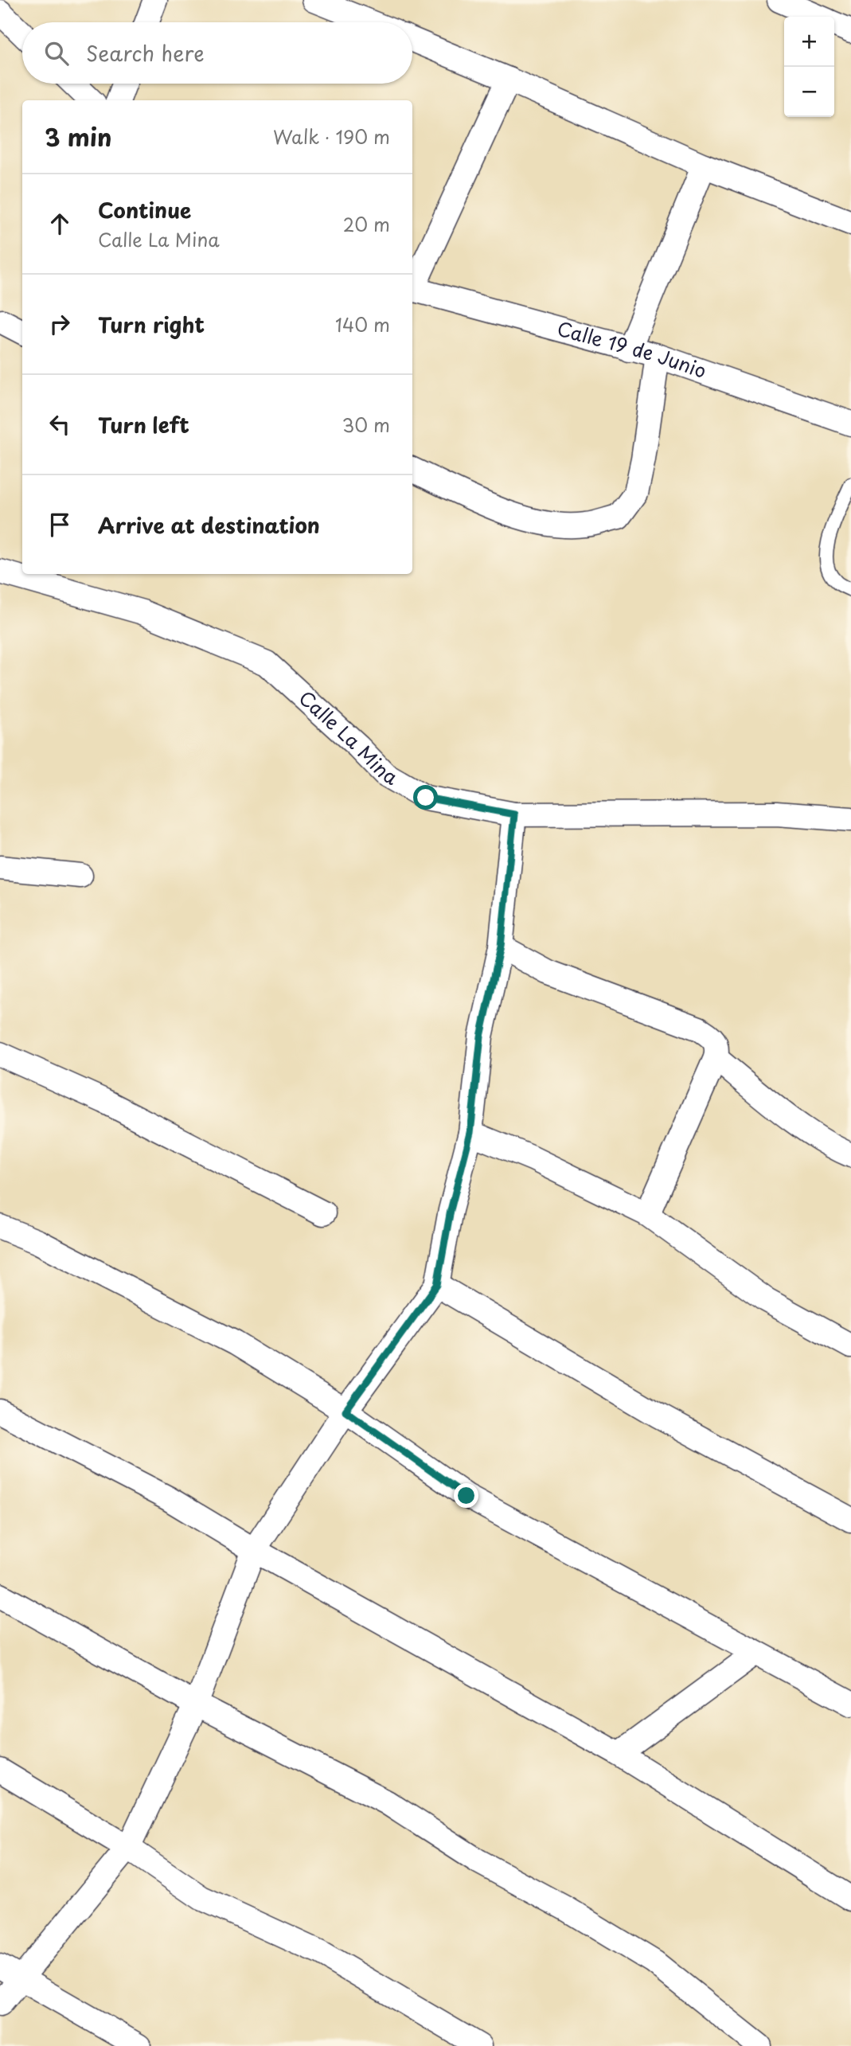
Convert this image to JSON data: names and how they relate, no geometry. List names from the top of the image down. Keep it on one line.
{"streets":{"street":["Calle 19 de Junio","Calle La Mina"]},"page":{"map_buttons":["+","−"],"search":"Search here","heading":["3 min","Walk · 190 m"],"list":[["Continue","Calle La Mina","20 m"],["Turn right","140 m"],["Turn left","30 m"],"Arrive at destination"]}}
